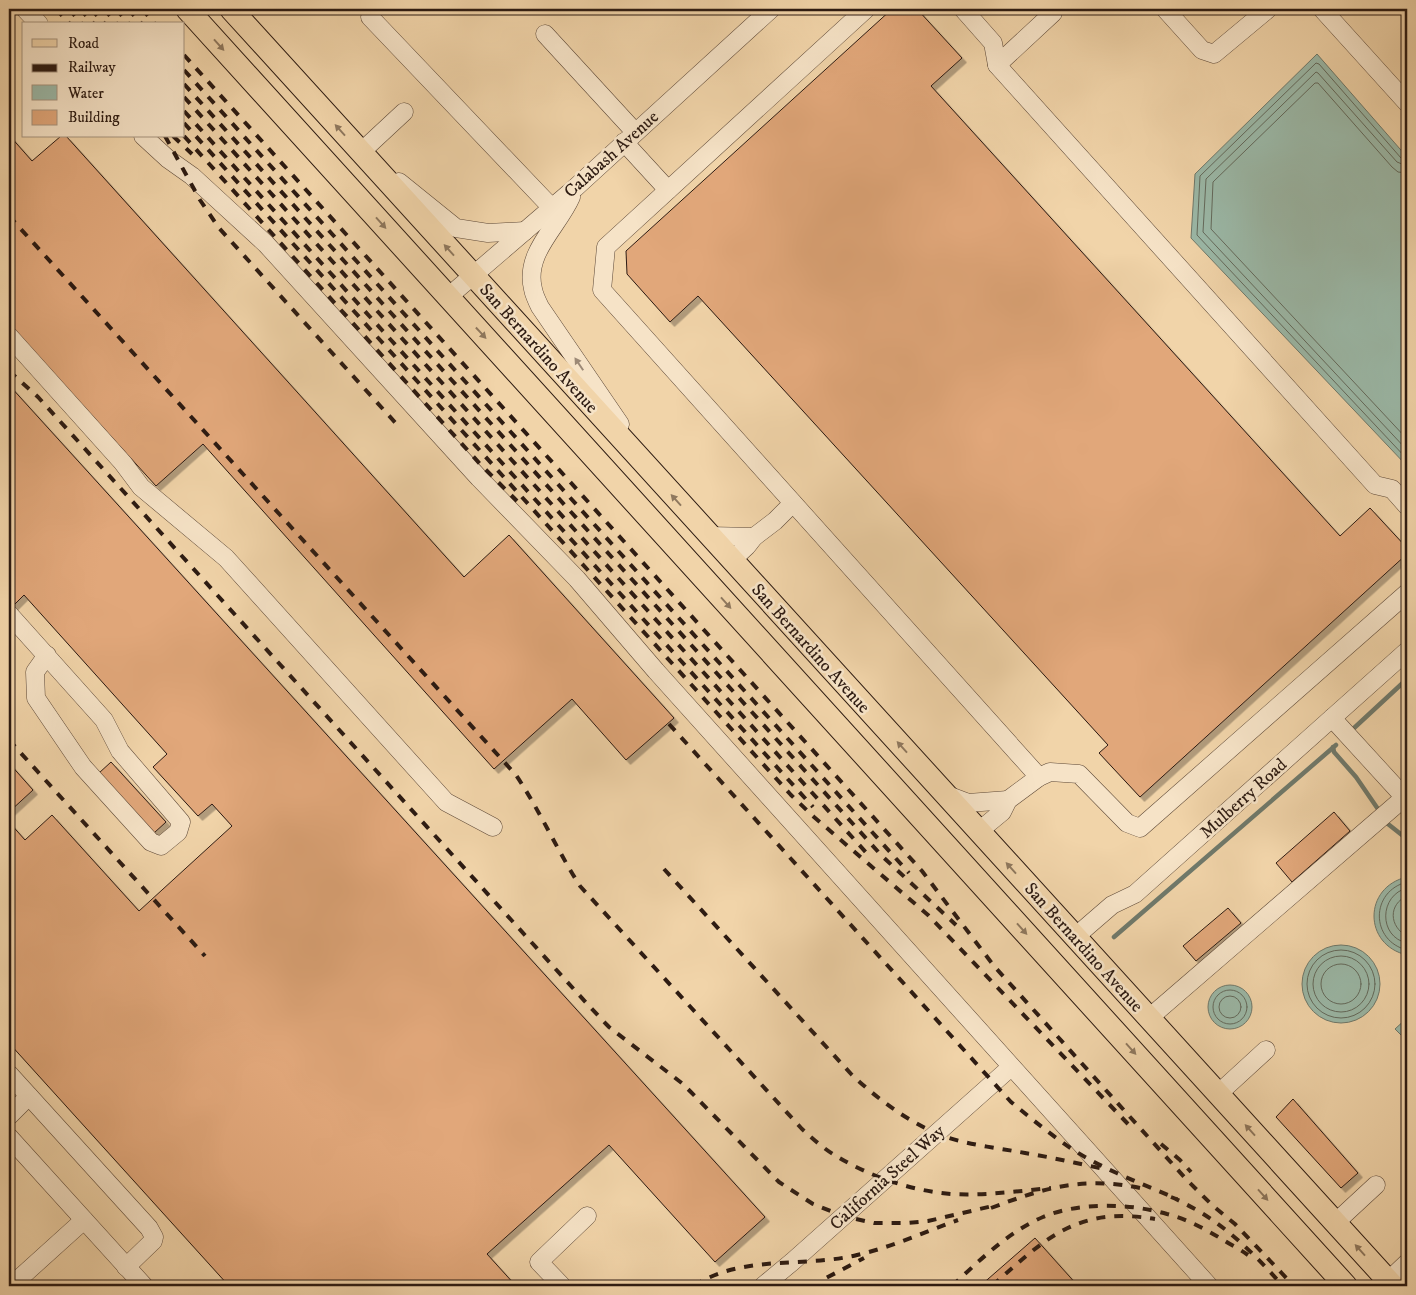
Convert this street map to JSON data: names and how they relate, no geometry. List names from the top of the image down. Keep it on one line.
{"streets":{"main road":["San Bernardino Avenue"],"street":["Calabash Avenue","Mulberry Road","California Steel Way"]},"crossings":[["Calabash Avenue","San Bernardino Avenue"],["San Bernardino Avenue","Mulberry Road"]],"legend":["Road","Railway","Water","Building"]}
